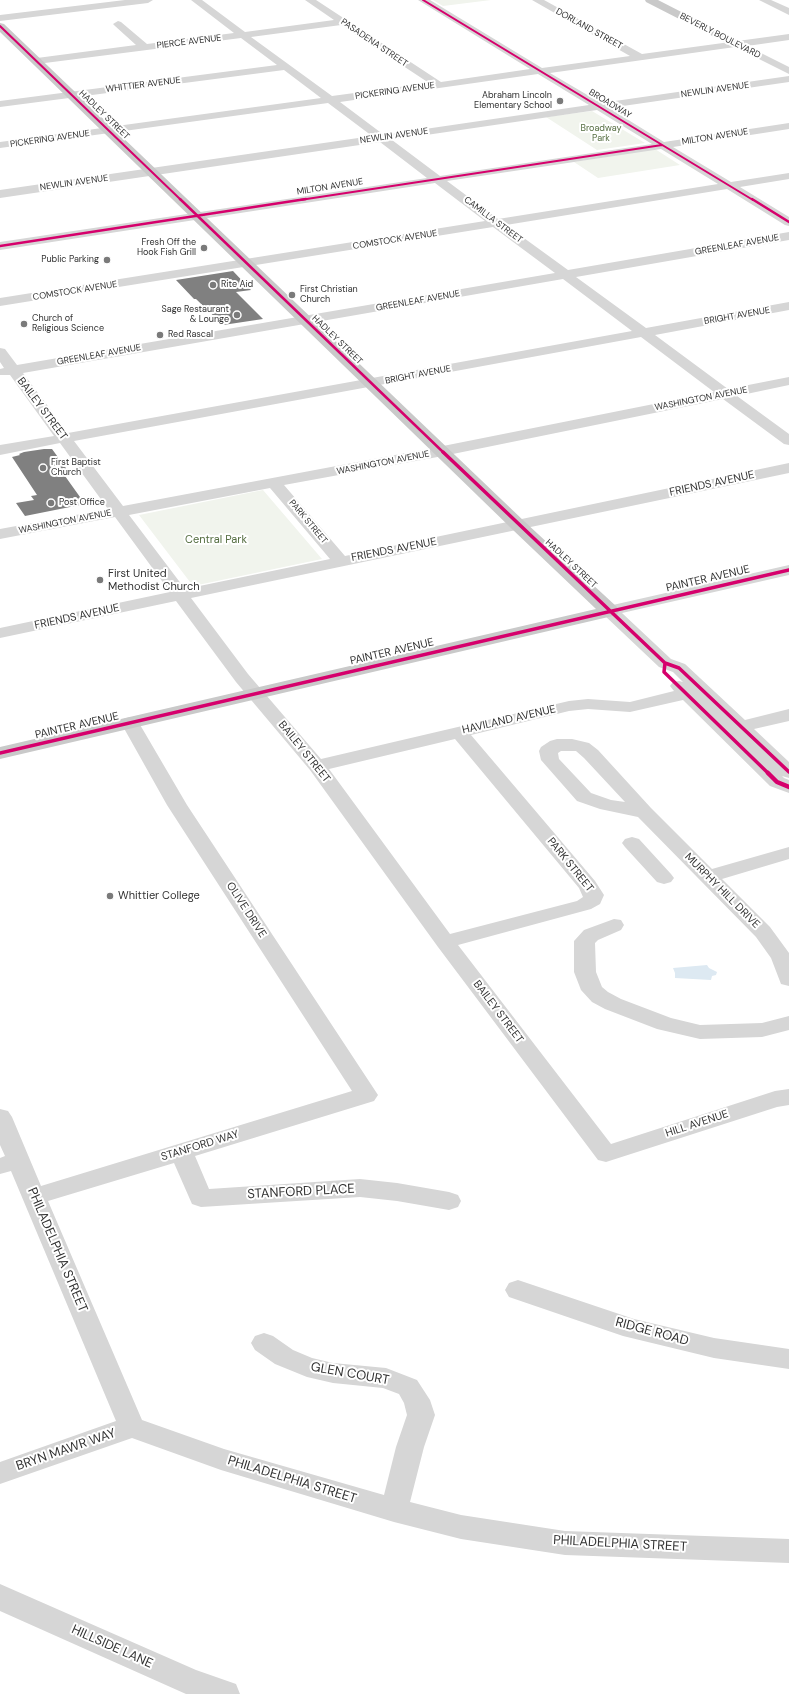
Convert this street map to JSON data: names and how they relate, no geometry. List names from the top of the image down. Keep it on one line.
{"streets":{"main road":["BEVERLY BOULEVARD","HADLEY STREET","PAINTER AVENUE"],"street":["DORLAND STREET","PIERCE AVENUE","PASADENA STREET","WHITTIER AVENUE","NEWLIN AVENUE","PICKERING AVENUE","BROADWAY","MILTON AVENUE","CAMILLA STREET","COMSTOCK AVENUE","GREENLEAF AVENUE","BRIGHT AVENUE","WASHINGTON AVENUE","BAILEY STREET","FRIENDS AVENUE","PARK STREET","HAVILAND AVENUE","MURPHY HILL DRIVE","OLIVE DRIVE","HILL AVENUE","STANFORD WAY","STANFORD PLACE","PHILADELPHIA STREET","RIDGE ROAD","GLEN COURT","BRYN MAWR WAY","HILLSIDE LANE"]},"crossings":[["DORLAND STREET","PICKERING AVENUE"],["BEVERLY BOULEVARD","PICKERING AVENUE"],["PIERCE AVENUE","PASADENA STREET"],["PIERCE AVENUE","HADLEY STREET"],["PIERCE AVENUE","CAMILLA STREET"],["PASADENA STREET","PICKERING AVENUE"],["WHITTIER AVENUE","HADLEY STREET"],["WHITTIER AVENUE","CAMILLA STREET"],["NEWLIN AVENUE","BROADWAY"],["NEWLIN AVENUE","HADLEY STREET"],["NEWLIN AVENUE","CAMILLA STREET"],["PICKERING AVENUE","BROADWAY"],["PICKERING AVENUE","HADLEY STREET"],["PICKERING AVENUE","CAMILLA STREET"],["BROADWAY","MILTON AVENUE"],["BROADWAY","COMSTOCK AVENUE"],["HADLEY STREET","MILTON AVENUE"],["HADLEY STREET","COMSTOCK AVENUE"],["HADLEY STREET","GREENLEAF AVENUE"],["HADLEY STREET","BRIGHT AVENUE"],["HADLEY STREET","WASHINGTON AVENUE"],["HADLEY STREET","FRIENDS AVENUE"],["HADLEY STREET","PAINTER AVENUE"],["HADLEY STREET","HAVILAND AVENUE"],["MILTON AVENUE","CAMILLA STREET"],["CAMILLA STREET","COMSTOCK AVENUE"],["CAMILLA STREET","GREENLEAF AVENUE"],["CAMILLA STREET","BRIGHT AVENUE"],["CAMILLA STREET","WASHINGTON AVENUE"],["GREENLEAF AVENUE","BAILEY STREET"],["BRIGHT AVENUE","BAILEY STREET"],["WASHINGTON AVENUE","BAILEY STREET"],["WASHINGTON AVENUE","PARK STREET"],["BAILEY STREET","FRIENDS AVENUE"],["BAILEY STREET","PARK STREET"],["BAILEY STREET","PAINTER AVENUE"],["BAILEY STREET","HAVILAND AVENUE"],["BAILEY STREET","HILL AVENUE"],["FRIENDS AVENUE","PARK STREET"],["PARK STREET","HAVILAND AVENUE"],["PAINTER AVENUE","OLIVE DRIVE"],["OLIVE DRIVE","STANFORD WAY"],["STANFORD WAY","STANFORD PLACE"],["STANFORD WAY","PHILADELPHIA STREET"],["PHILADELPHIA STREET","GLEN COURT"],["PHILADELPHIA STREET","BRYN MAWR WAY"]],"parks":["Broadway Park","Central Park"],"places":["Abraham Lincoln Elementary School","Fresh Off the Hook Fish Grill","Public Parking","Rite Aid","First Christian Church","Sage Restaurant & Lounge","Church of Religious Science","Red Rascal","First Baptist Church","Post Office","First United Methodist Church","Whittier College"]}
